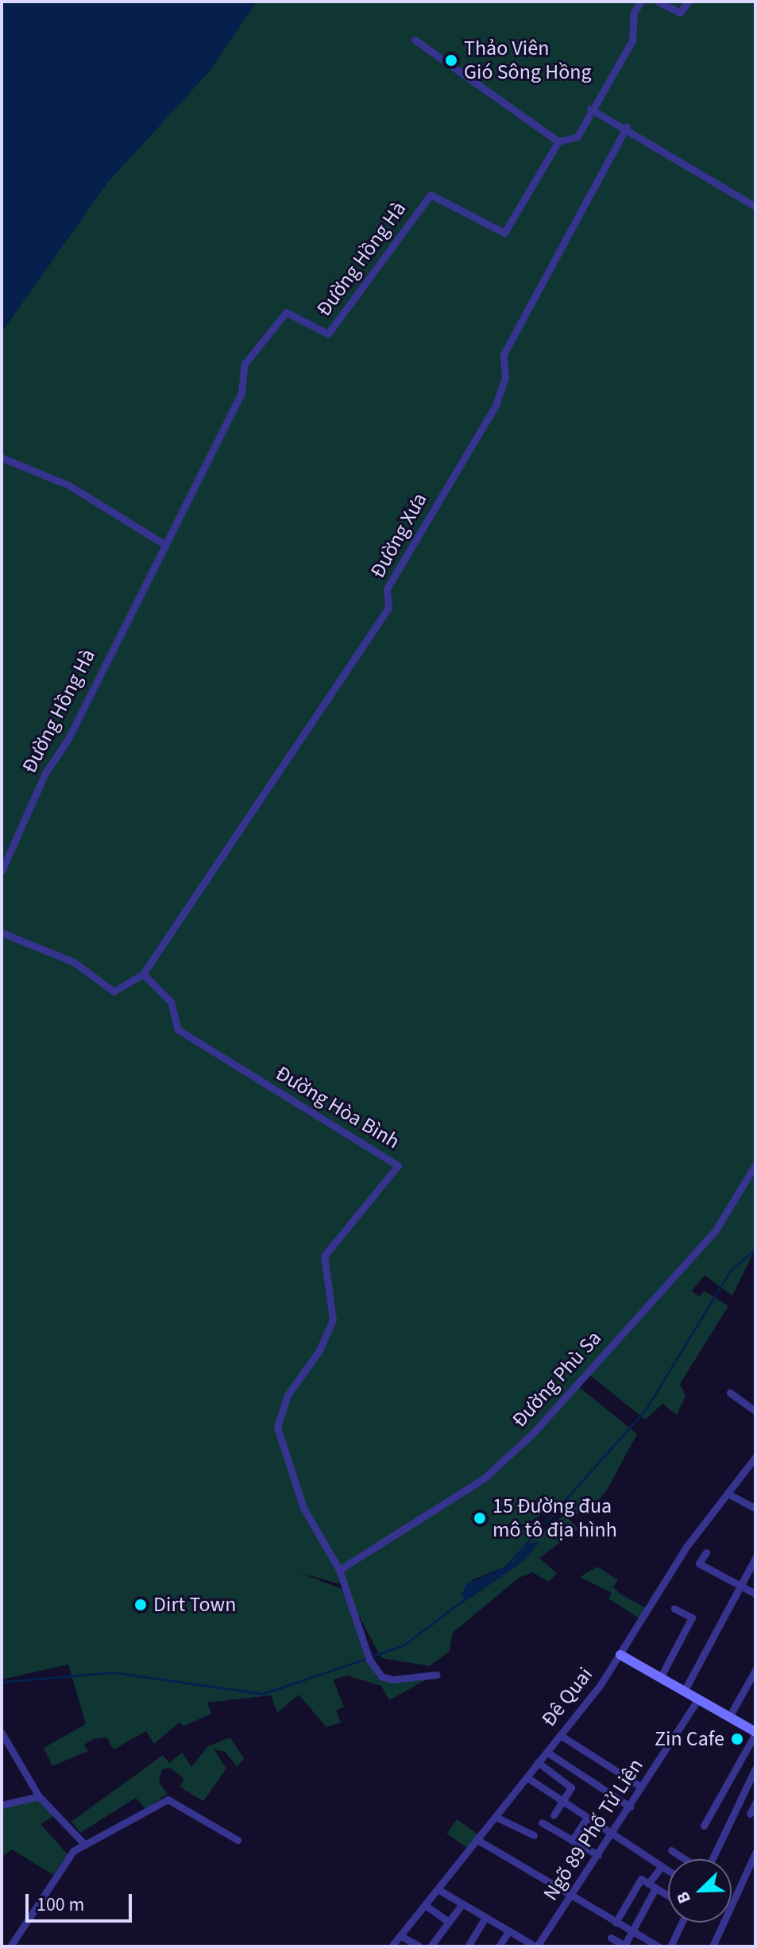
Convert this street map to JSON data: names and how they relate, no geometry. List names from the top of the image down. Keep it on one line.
{"streets":{"street":["Đường Hồng Hà","Đường Xưa","Đường Hòa Bình","Đường Phù Sa","Đê Quai","Ngõ 89 Phố Tử Liên"]},"crossings":[["Đường Xưa","Đường Hòa Bình"],["Đường Hòa Bình","Đường Phù Sa"]],"places":["Thảo Viên Gió Sông Hồng","15 Đường đua mô tô địa hình","Dirt Town","Zin Cafe"],"scale_bar":"100 m","north":"bottom left"}
